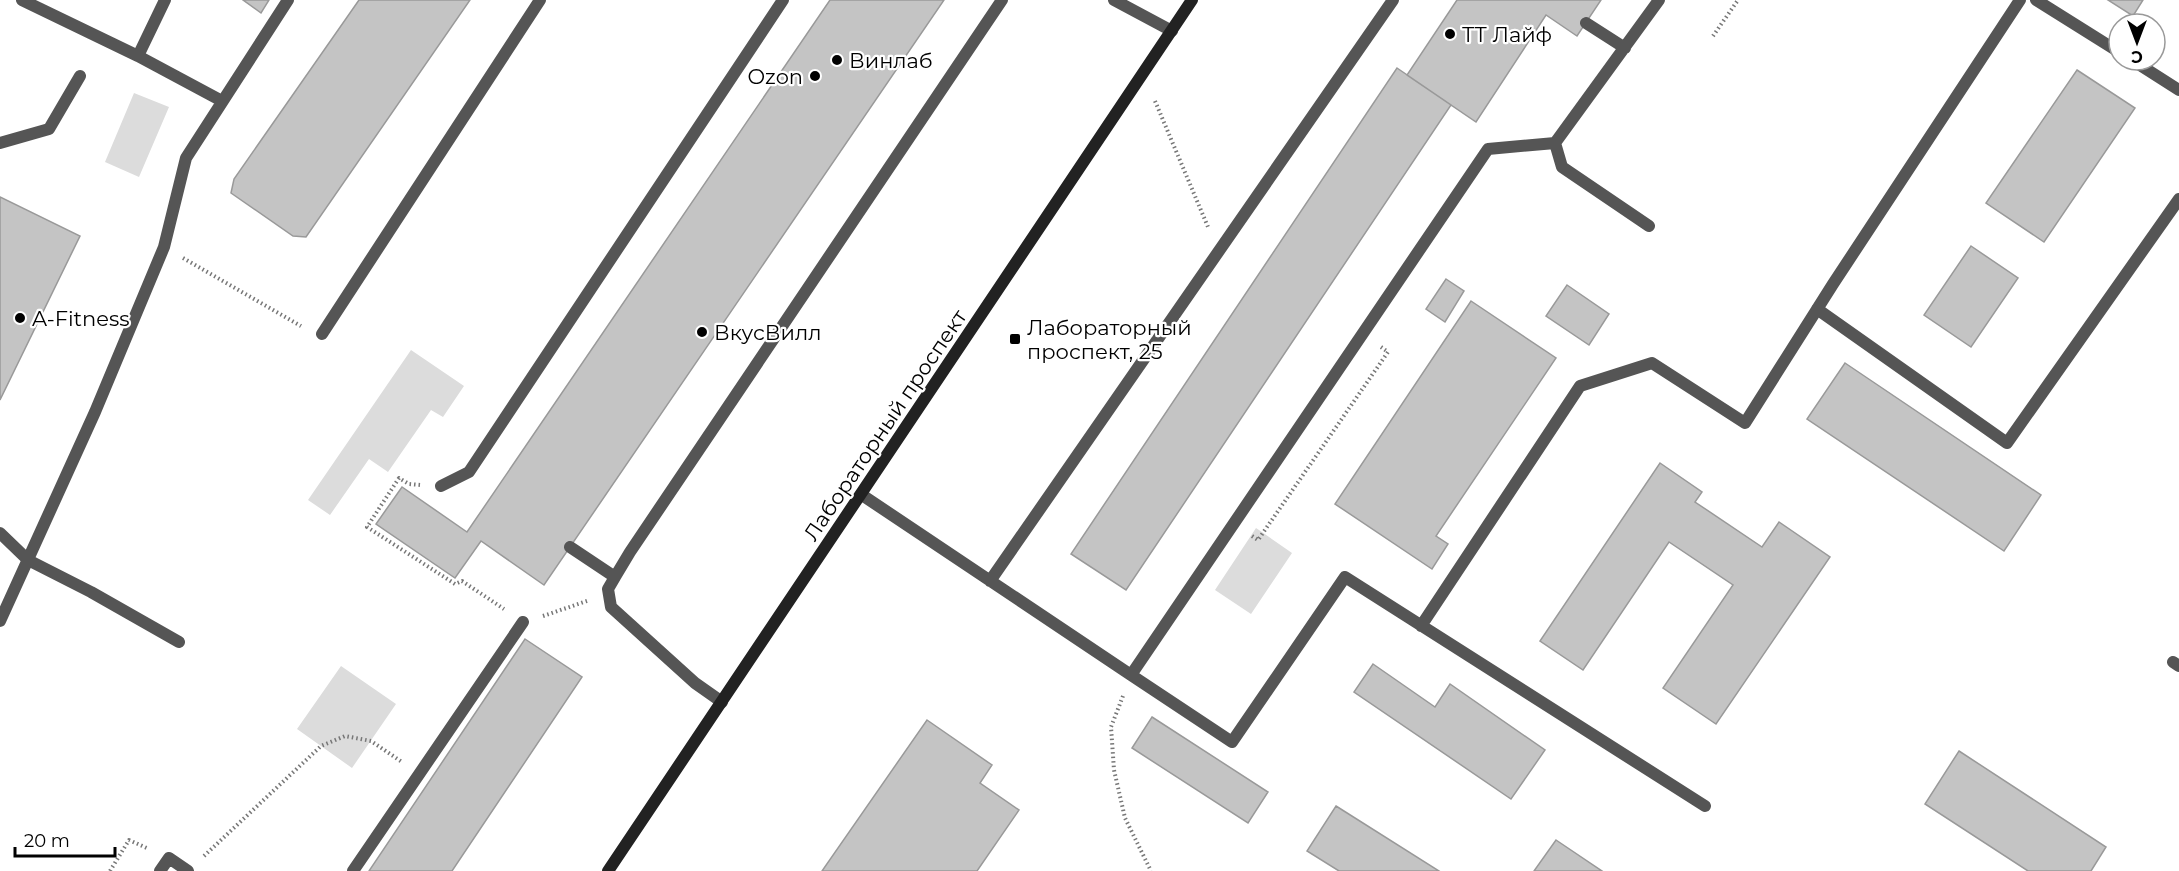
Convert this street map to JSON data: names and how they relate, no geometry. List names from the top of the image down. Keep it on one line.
{"streets":{"street":["Лабораторный проспект"]},"places":{"other":["ТТ Лайф","Винлаб","Ozon","A-Fitness","ВкусВилл"],"transit":["Лабораторный проспект, 25"]},"scale_bar":"20 m","north":"bottom"}
